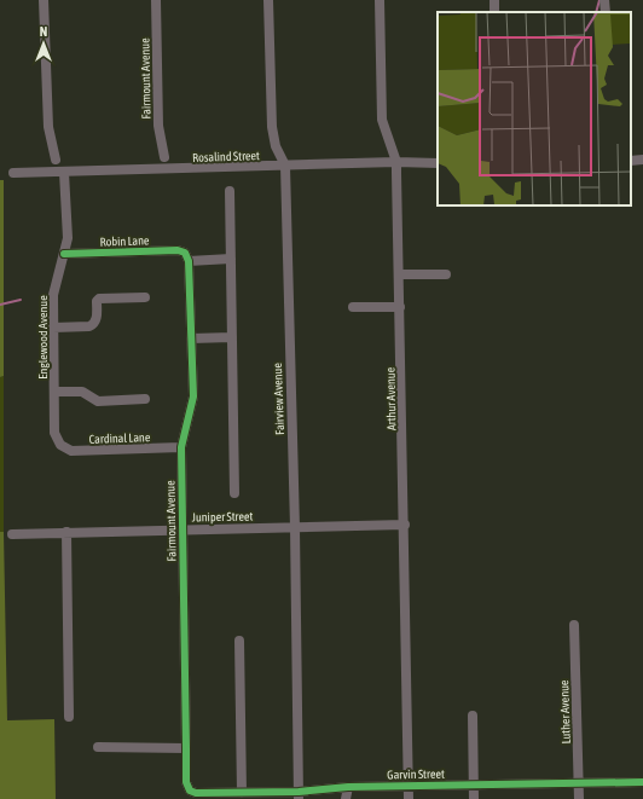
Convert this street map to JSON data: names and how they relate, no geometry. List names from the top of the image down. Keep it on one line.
{"streets":{"street":["Fairmount Avenue","Rosalind Street","Robin Lane","Englewood Avenue","Fairview Avenue","Arthur Avenue","Cardinal Lane","Juniper Street","Luther Avenue","Garvin Street"]},"crossings":[["Fairmount Avenue","Robin Lane"],["Fairmount Avenue","Cardinal Lane"],["Fairmount Avenue","Juniper Street"],["Fairmount Avenue","Garvin Street"],["Rosalind Street","Englewood Avenue"],["Rosalind Street","Fairview Avenue"],["Rosalind Street","Arthur Avenue"],["Robin Lane","Englewood Avenue"],["Englewood Avenue","Cardinal Lane"],["Fairview Avenue","Juniper Street"],["Fairview Avenue","Garvin Street"],["Arthur Avenue","Juniper Street"],["Arthur Avenue","Garvin Street"],["Luther Avenue","Garvin Street"]],"north":"top"}
